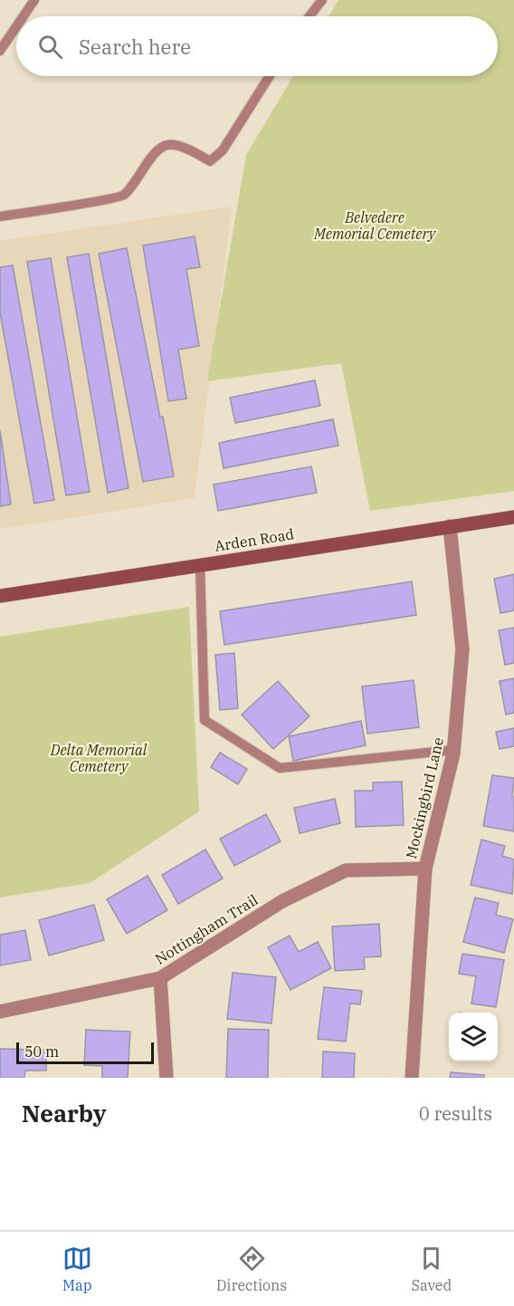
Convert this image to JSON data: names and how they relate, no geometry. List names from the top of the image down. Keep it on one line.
{"streets":{"main road":["Arden Road"],"street":["Mockingbird Lane","Nottingham Trail"]},"crossings":[["Arden Road","Mockingbird Lane"],["Mockingbird Lane","Nottingham Trail"]],"parks":["Belvedere Memorial Cemetery","Delta Memorial Cemetery"],"scale_bar":"50 m","page":{"search":"Search here","scale":"50 m","heading":["Nearby","0 results"],"nav":["Map","Directions","Saved"]}}
